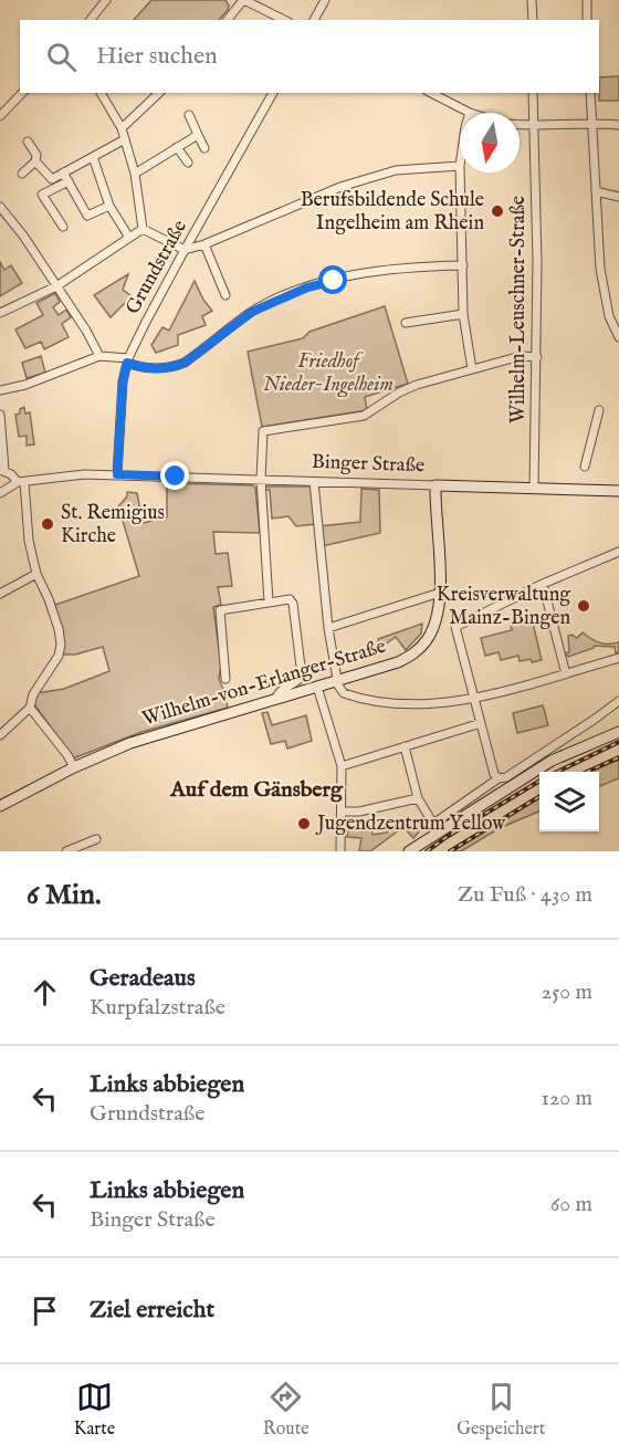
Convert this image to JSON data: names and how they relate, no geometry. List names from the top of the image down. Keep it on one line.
{"streets":{"main road":["Binger Straße","Wilhelm-von-Erlanger-Straße"],"street":["Grundstraße","Wilhelm-Leuschner-Straße"]},"crossings":[["Grundstraße","Binger Straße"],["Wilhelm-Leuschner-Straße","Binger Straße"],["Binger Straße","Wilhelm-von-Erlanger-Straße"]],"districts":["Auf dem Gänsberg"],"parks":["Friedhof Nieder-Ingelheim"],"places":["Berufsbildende Schule Ingelheim am Rhein","St. Remigius Kirche","Kreisverwaltung Mainz-Bingen","Jugendzentrum Yellow"],"north":"bottom","page":{"search":"Hier suchen","heading":["6 Min.","Zu Fuß · 430 m"],"list":[["Geradeaus","Kurpfalzstraße","250 m"],["Links abbiegen","Grundstraße","120 m"],["Links abbiegen","Binger Straße","60 m"],"Ziel erreicht"],"nav":["Karte","Route","Gespeichert"]}}
